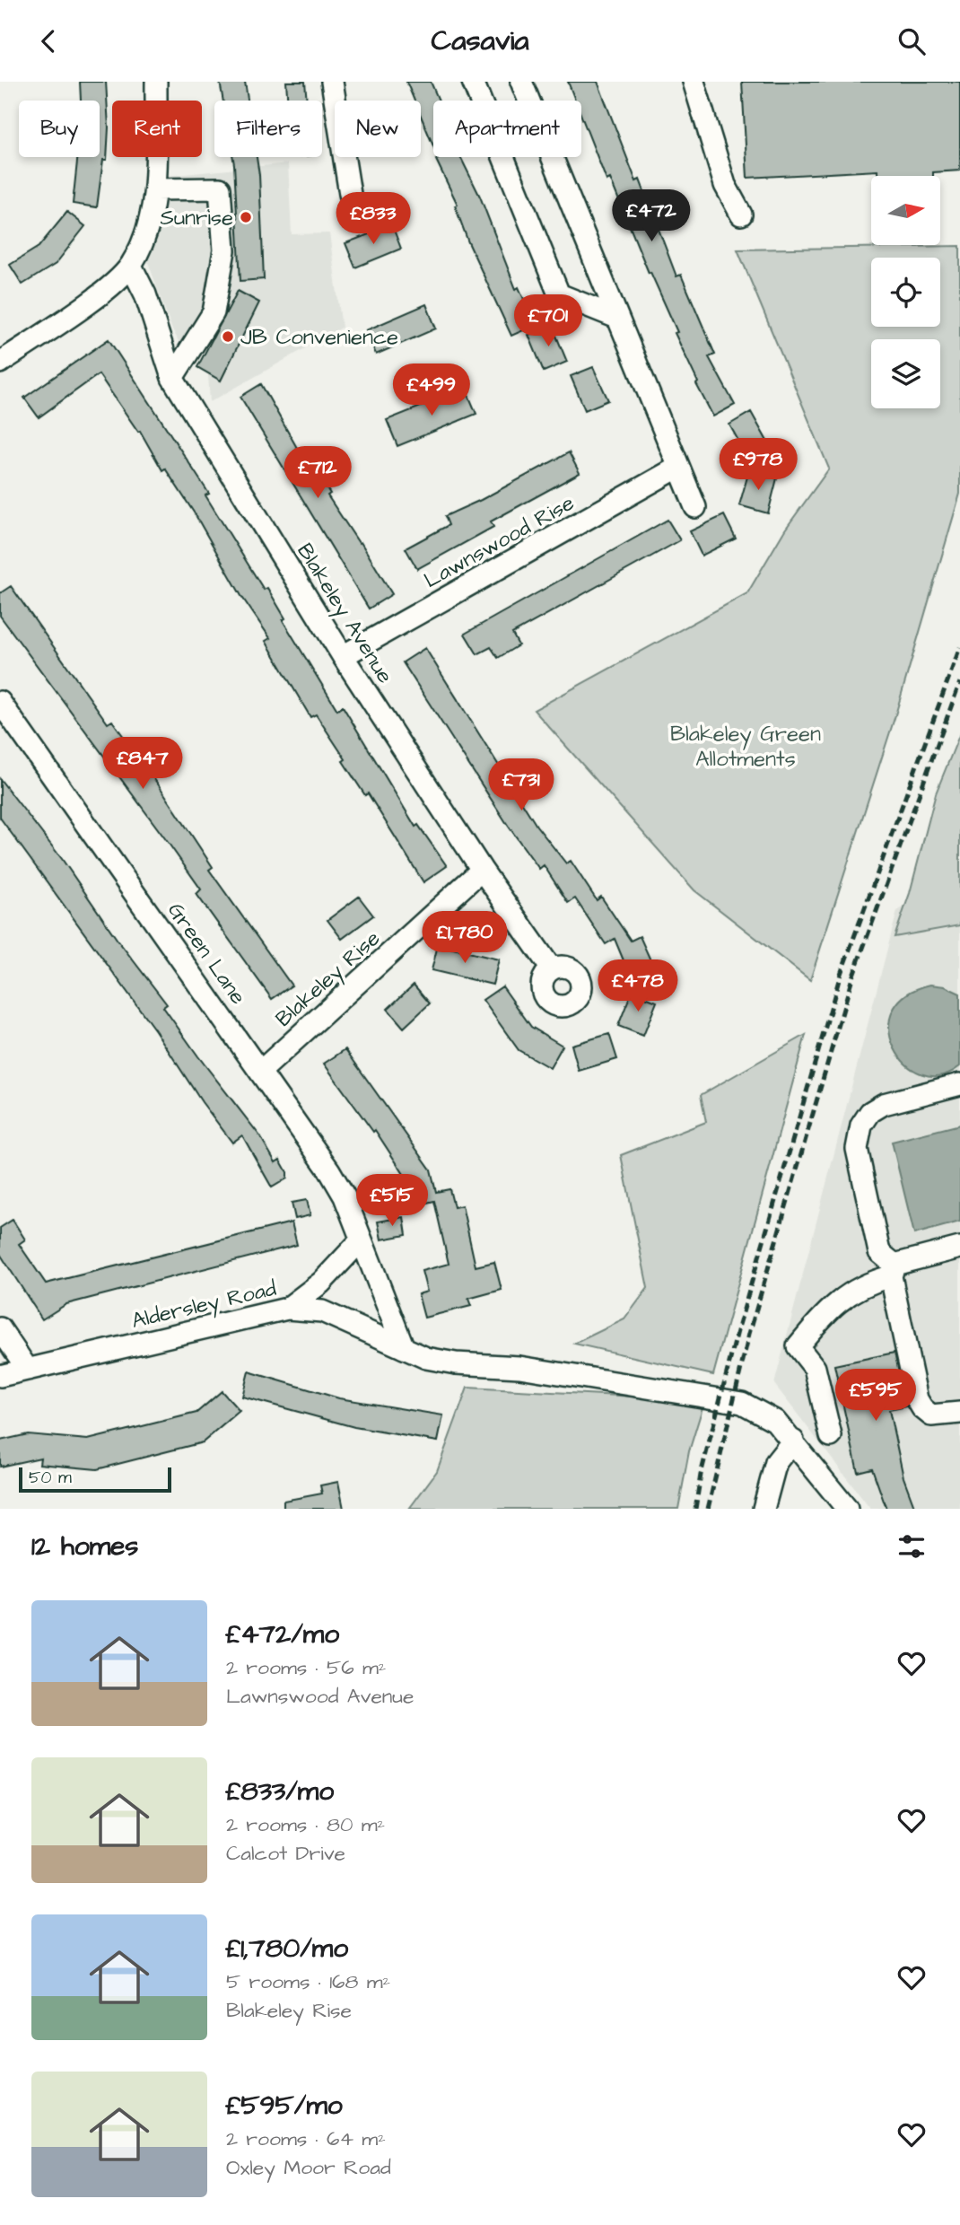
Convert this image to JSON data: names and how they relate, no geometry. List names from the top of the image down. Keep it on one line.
{"streets":{"street":["Lawnswood Rise","Blakeley Avenue","Green Lane","Blakeley Rise","Aldersley Road"]},"crossings":[["Lawnswood Rise","Blakeley Avenue"],["Blakeley Avenue","Blakeley Rise"],["Green Lane","Blakeley Rise"],["Green Lane","Aldersley Road"]],"parks":["Blakeley Green Allotments"],"places":["Sunrise","JB Convenience"],"scale_bar":"50 m","north":"right","page":{"header":"Casavia","chip":["Buy","Rent","Filters","New","Apartment"],"price":["£472","£833","£701","£499","£978","£712","£847","£731","£1,780","£478","£515","£595"],"scale":"50 m","heading":"12 homes","list":[{"name":"£472/mo","note":"2 rooms · 56 m² · Lawnswood Avenue"},{"name":"£833/mo","note":"2 rooms · 80 m² · Calcot Drive"},{"name":"£1,780/mo","note":"5 rooms · 168 m² · Blakeley Rise"},{"name":"£595/mo","note":"2 rooms · 64 m² · Oxley Moor Road"}]}}
